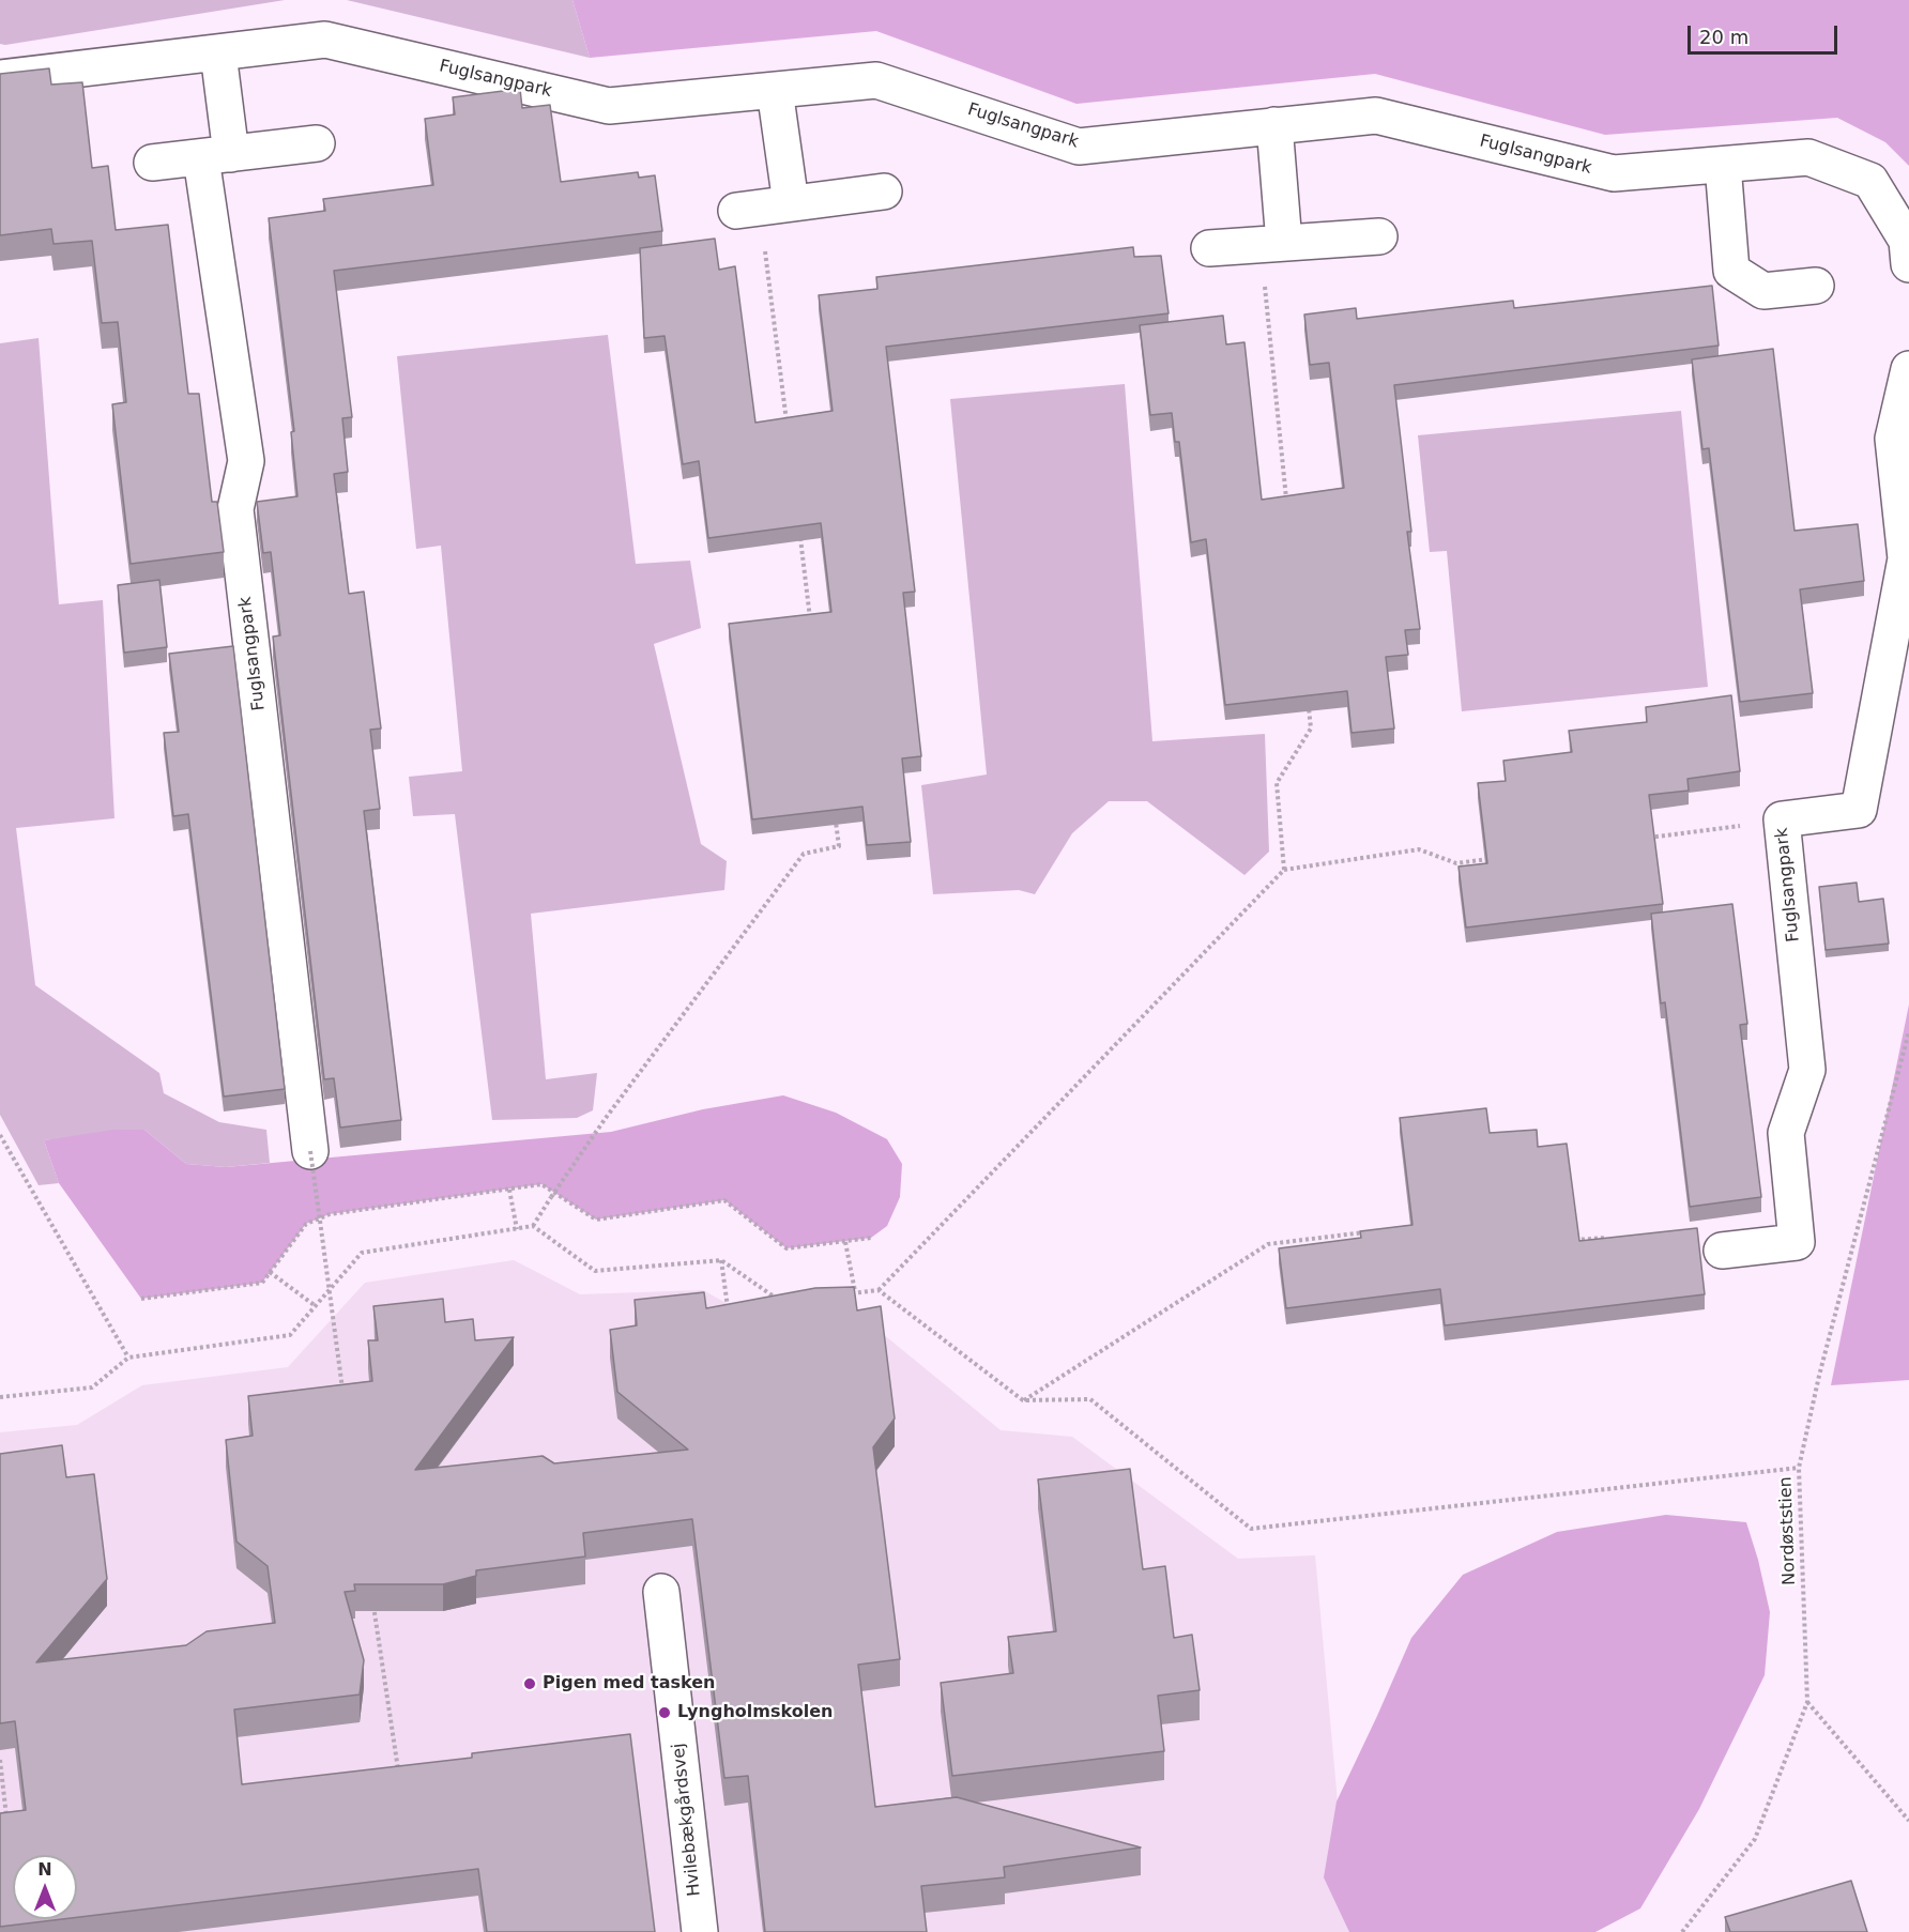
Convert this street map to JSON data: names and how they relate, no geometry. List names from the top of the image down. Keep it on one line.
{"streets":{"street":["Fuglsangpark","Hvilebækgårdsvej"],"path":["Nordøststien"]},"places":["Pigen med tasken","Lyngholmskolen"],"scale_bar":"20 m","north":"top"}
